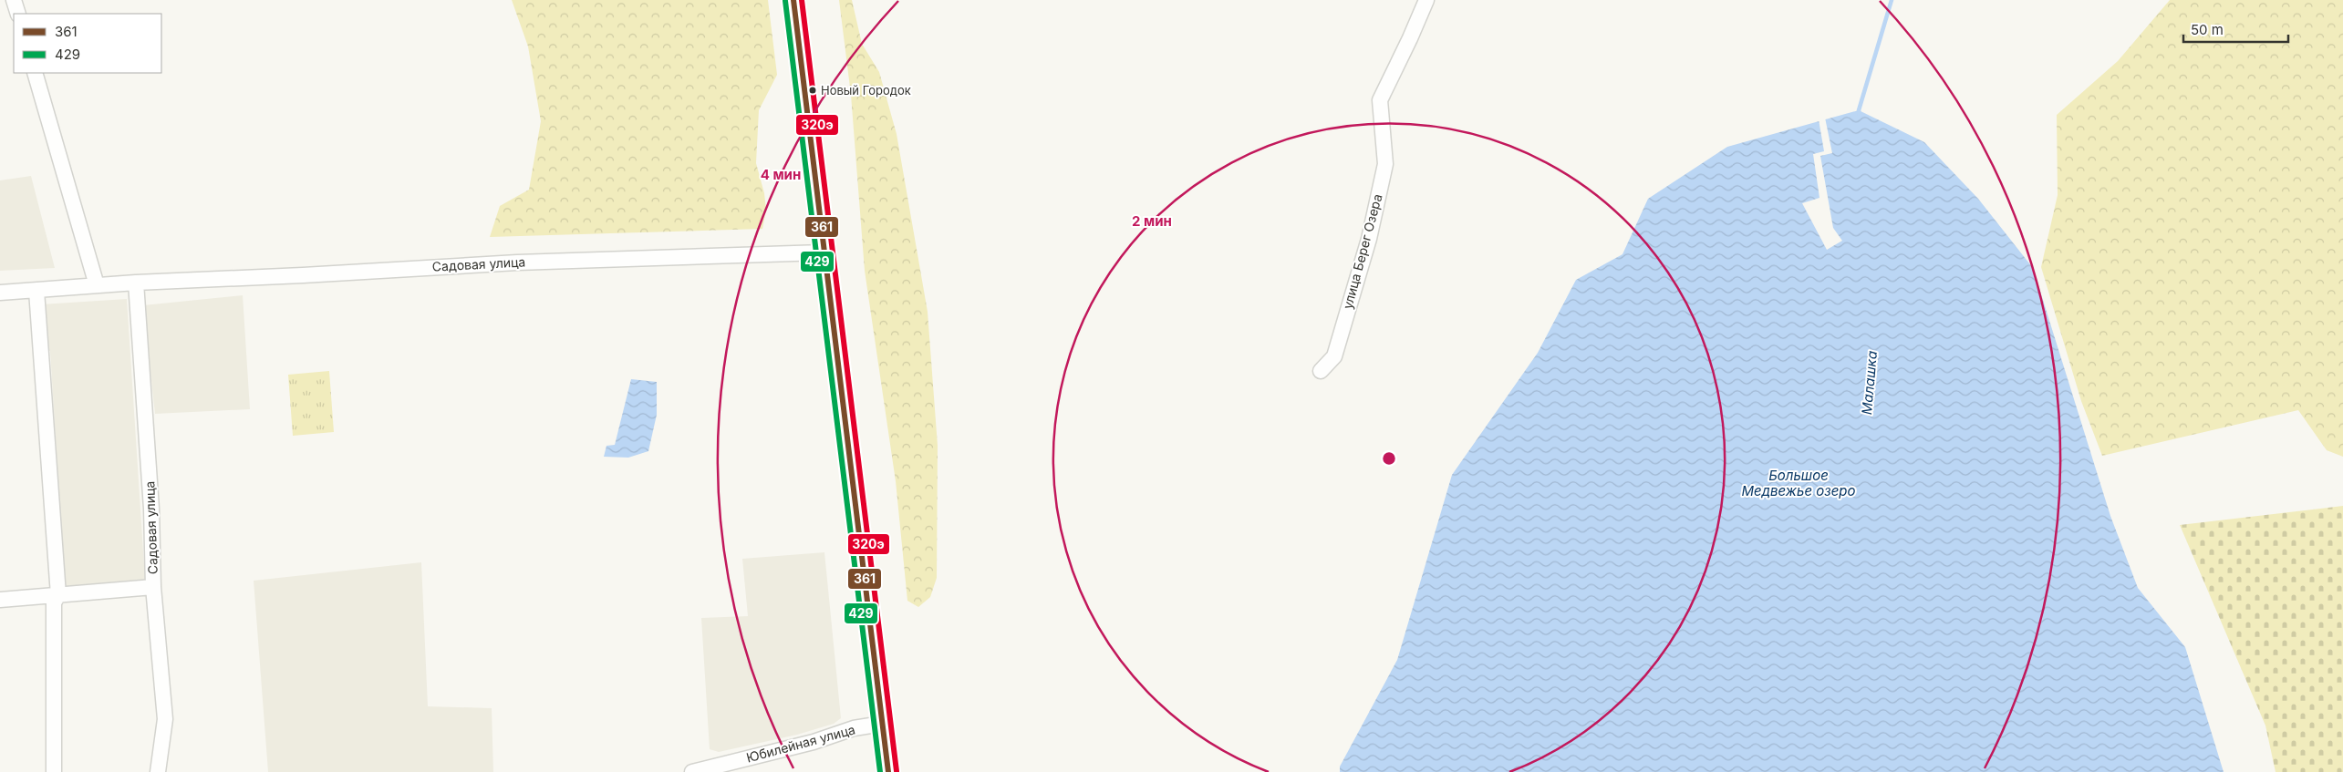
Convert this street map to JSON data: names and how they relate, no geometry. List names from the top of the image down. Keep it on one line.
{"streets":{"street":["улица Берег Озера","Садовая улица","Юбилейная улица"]},"water":["Малашка","Большое Медвежье озеро"],"places":["Новый Городок"],"lines":["transit line 361","transit line 320э","transit line 429"],"legend":["361","429"],"scale_bar":"50 m","rings":["4 мин","2 мин"]}
